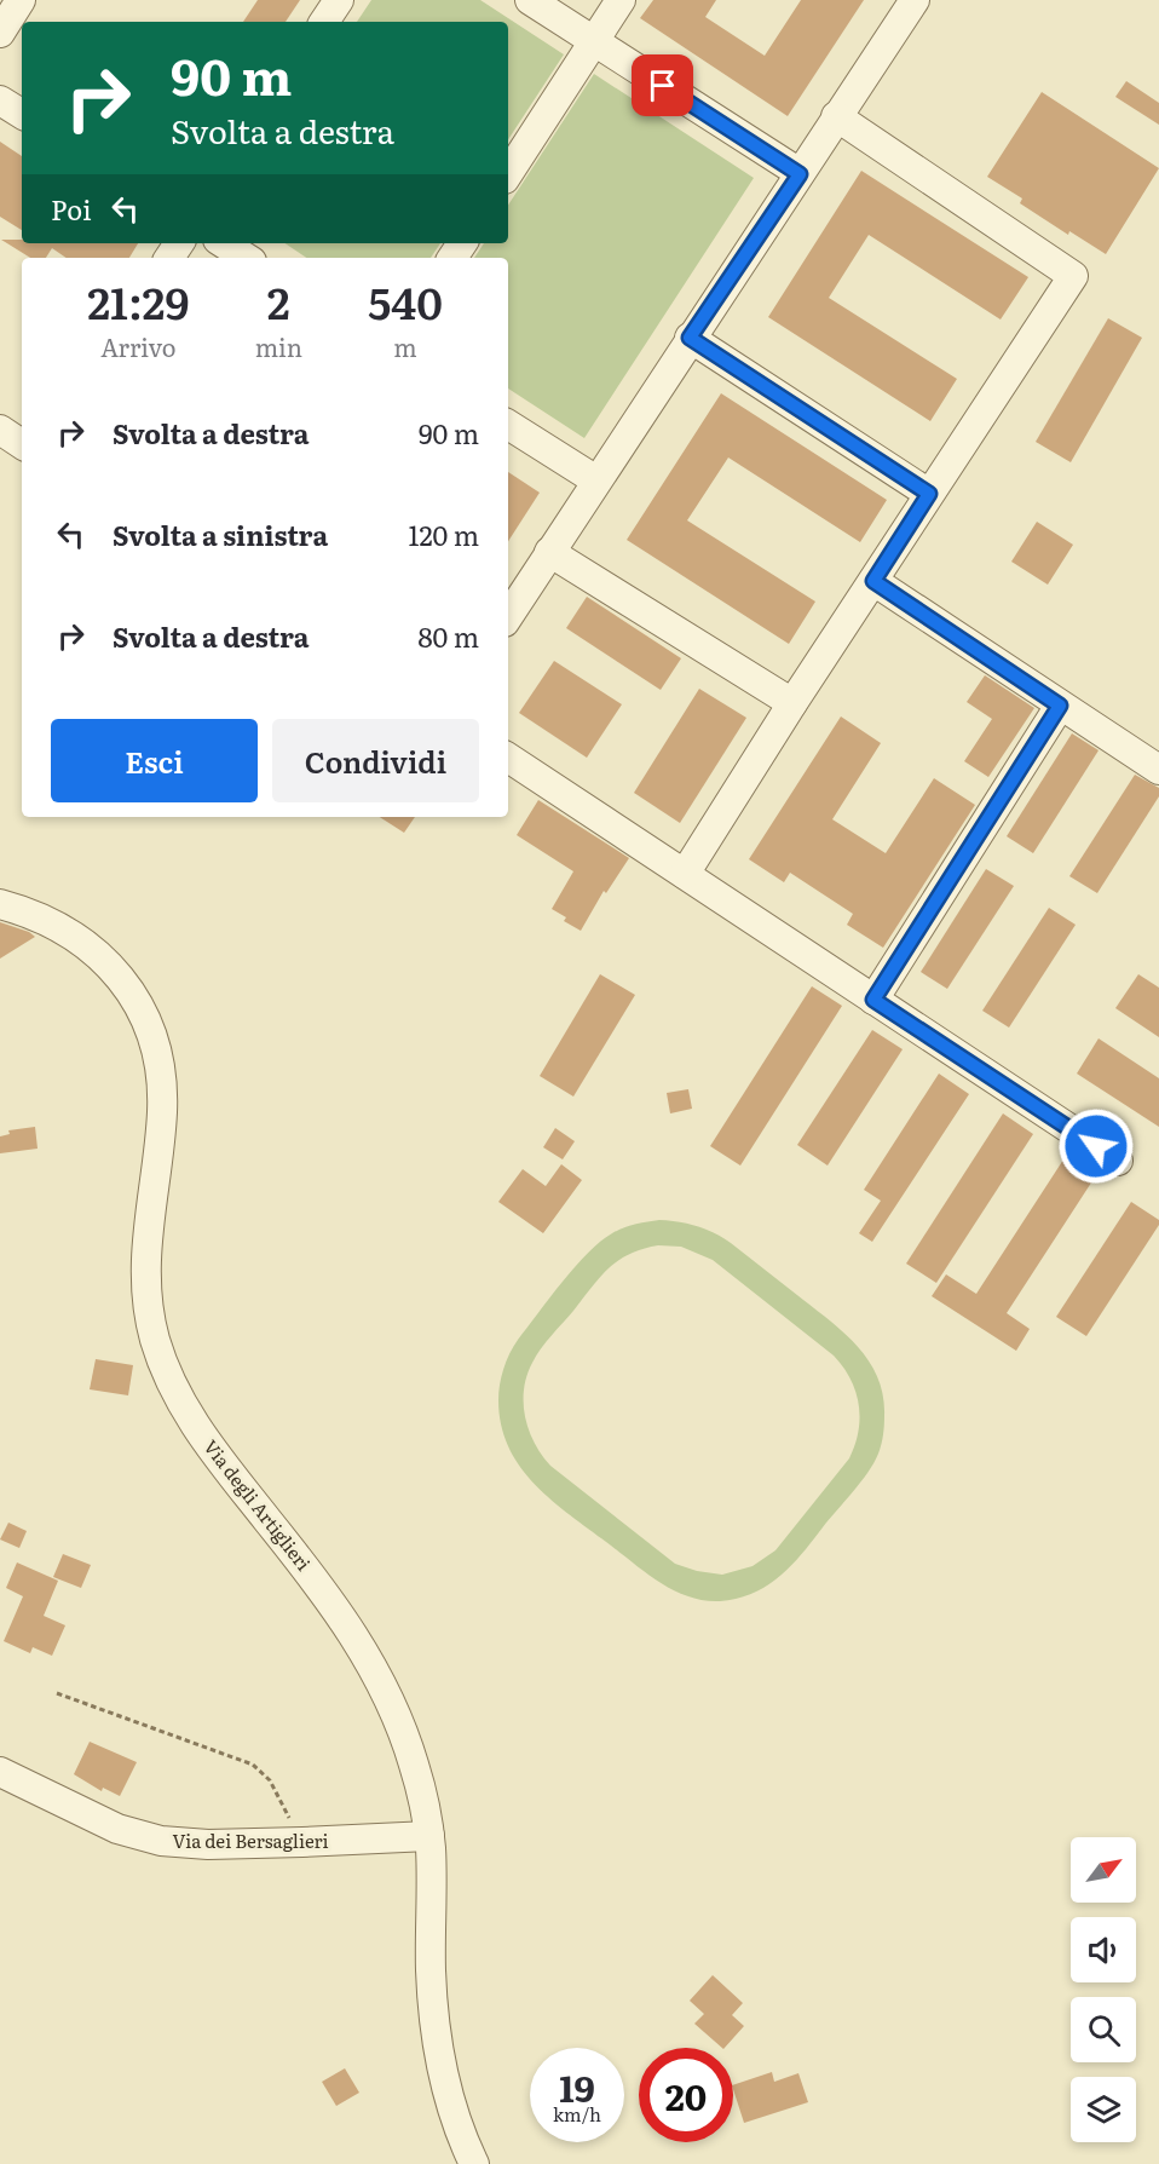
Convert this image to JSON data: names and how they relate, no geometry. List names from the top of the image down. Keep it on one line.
{"streets":{"street":["Via degli Artiglieri","Via dei Bersaglieri"]},"crossings":[["Via degli Artiglieri","Via dei Bersaglieri"]],"north":"top right","page":{"turn":["90 m","Svolta a destra"],"then":"Poi","eta":["21:29","Arrivo","2","min","540","m"],"list":[{"name":"Svolta a destra","value":"90 m"},{"name":"Svolta a sinistra","value":"120 m"},{"name":"Svolta a destra","value":"80 m"}],"buttons":["Esci","Condividi"],"speed":"19 km/h","limit":"20"}}
